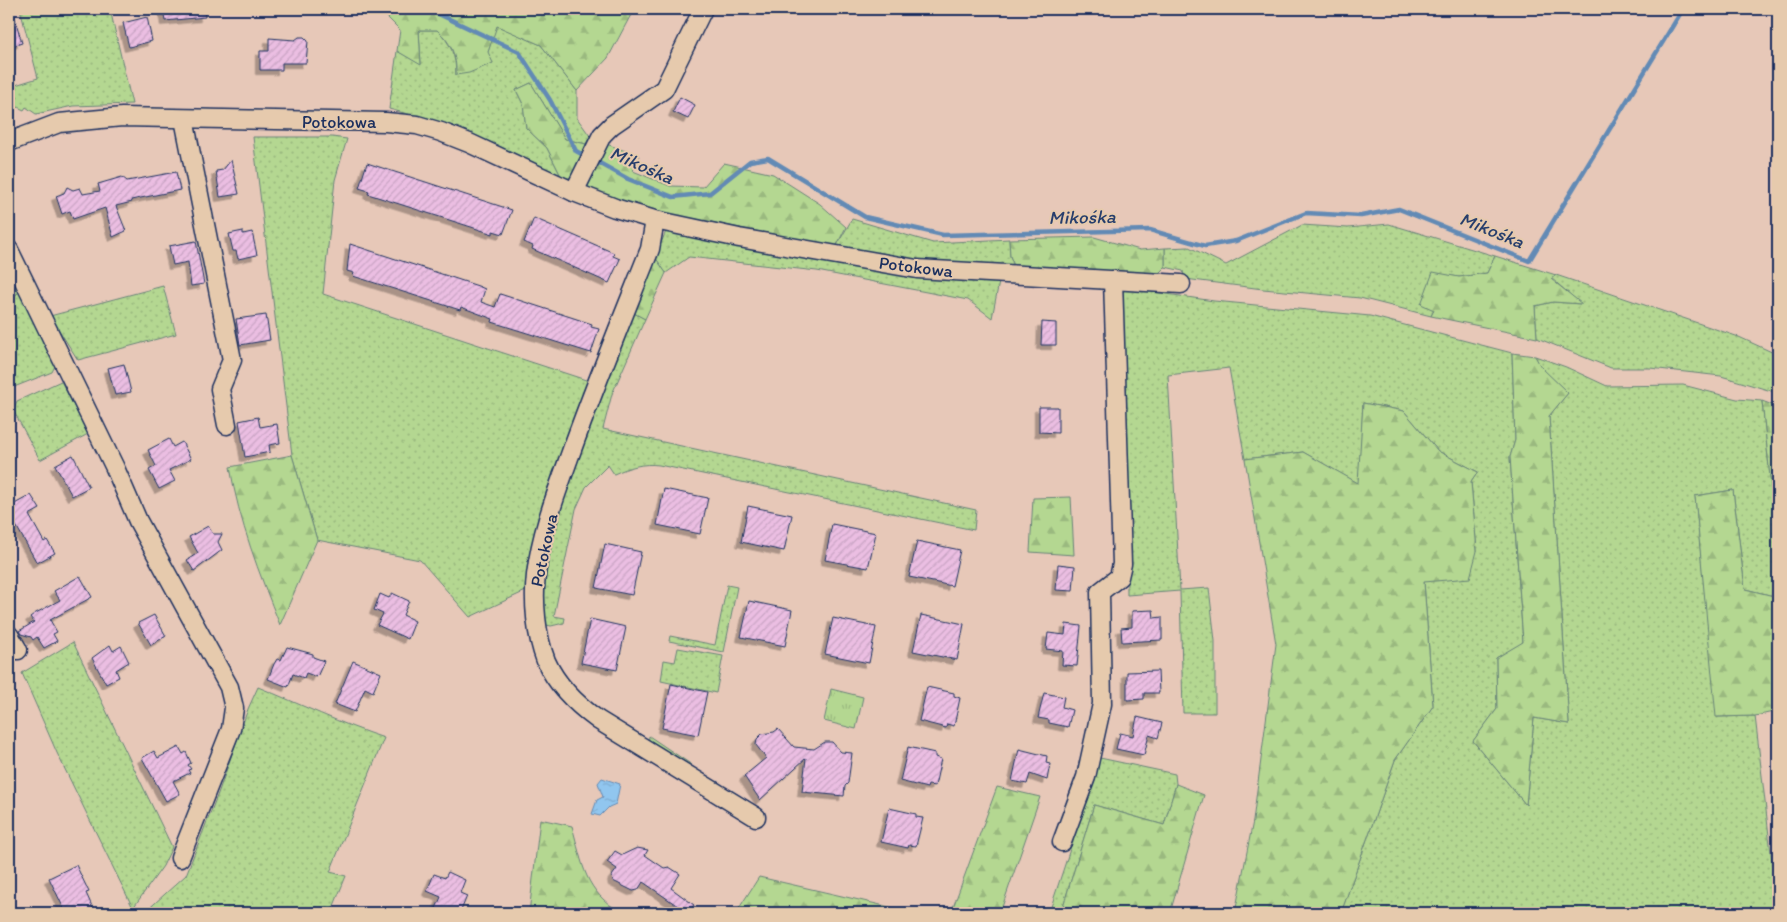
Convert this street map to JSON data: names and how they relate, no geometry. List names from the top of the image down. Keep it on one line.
{"streets":{"street":["Potokowa"]},"water":["Mikośka"]}
